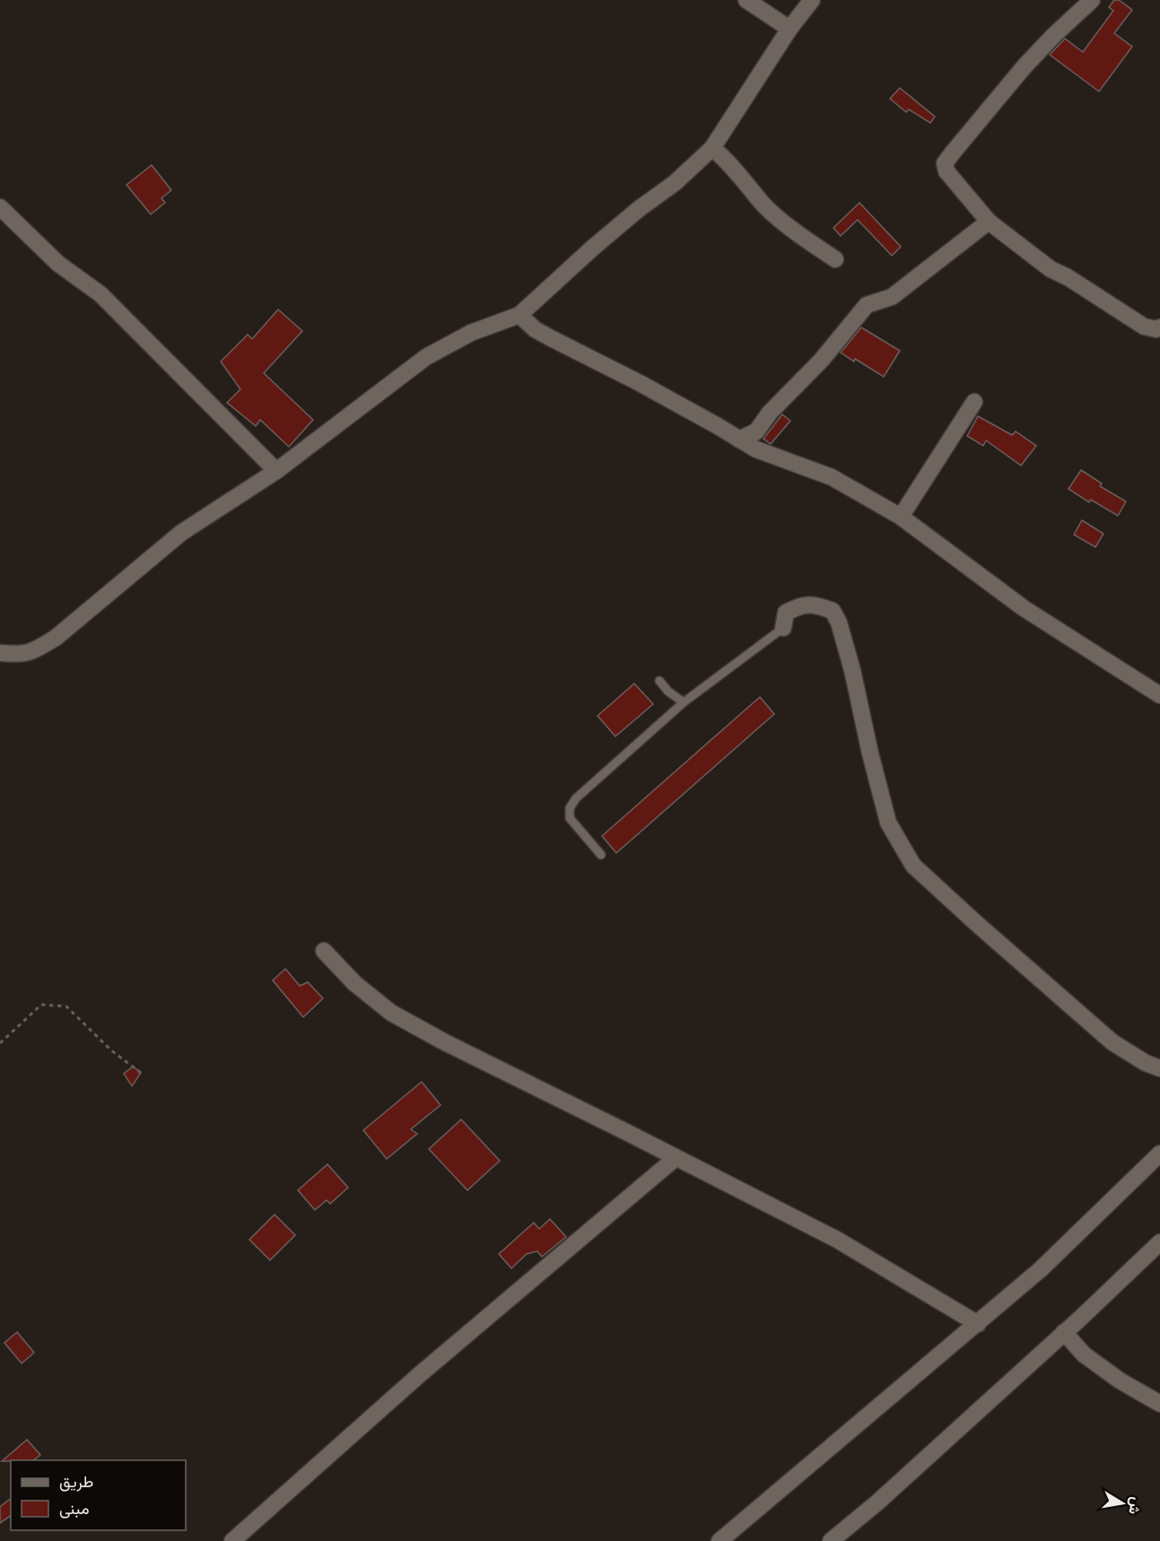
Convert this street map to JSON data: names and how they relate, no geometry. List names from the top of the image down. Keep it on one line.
{"legend":["طريق","مبنى"],"north":"right"}
